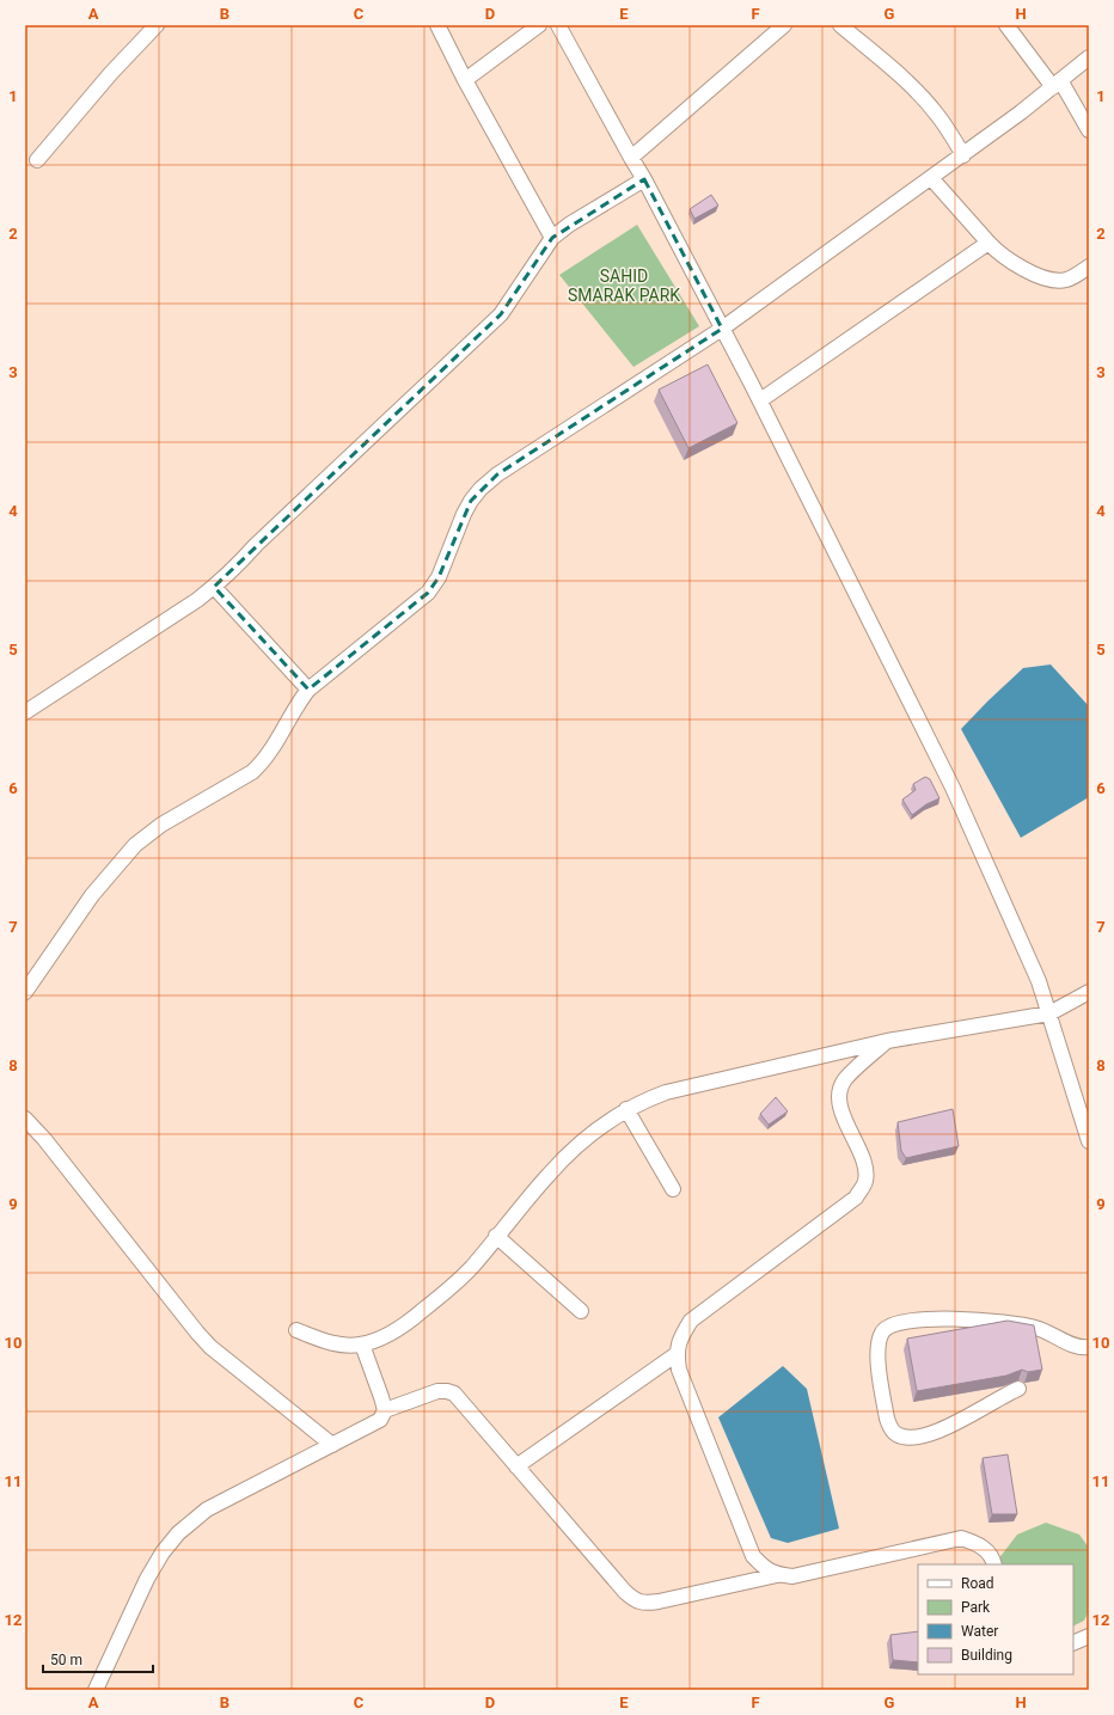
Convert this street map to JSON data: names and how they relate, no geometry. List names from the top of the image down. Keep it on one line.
{"parks":["SAHID SMARAK PARK"],"legend":["Road","Park","Water","Building"],"scale_bar":"50 m","grid":{"columns":["A","B","C","D","E","F","G","H"],"rows":["1","2","3","4","5","6","7","8","9","10","11","12"]}}
